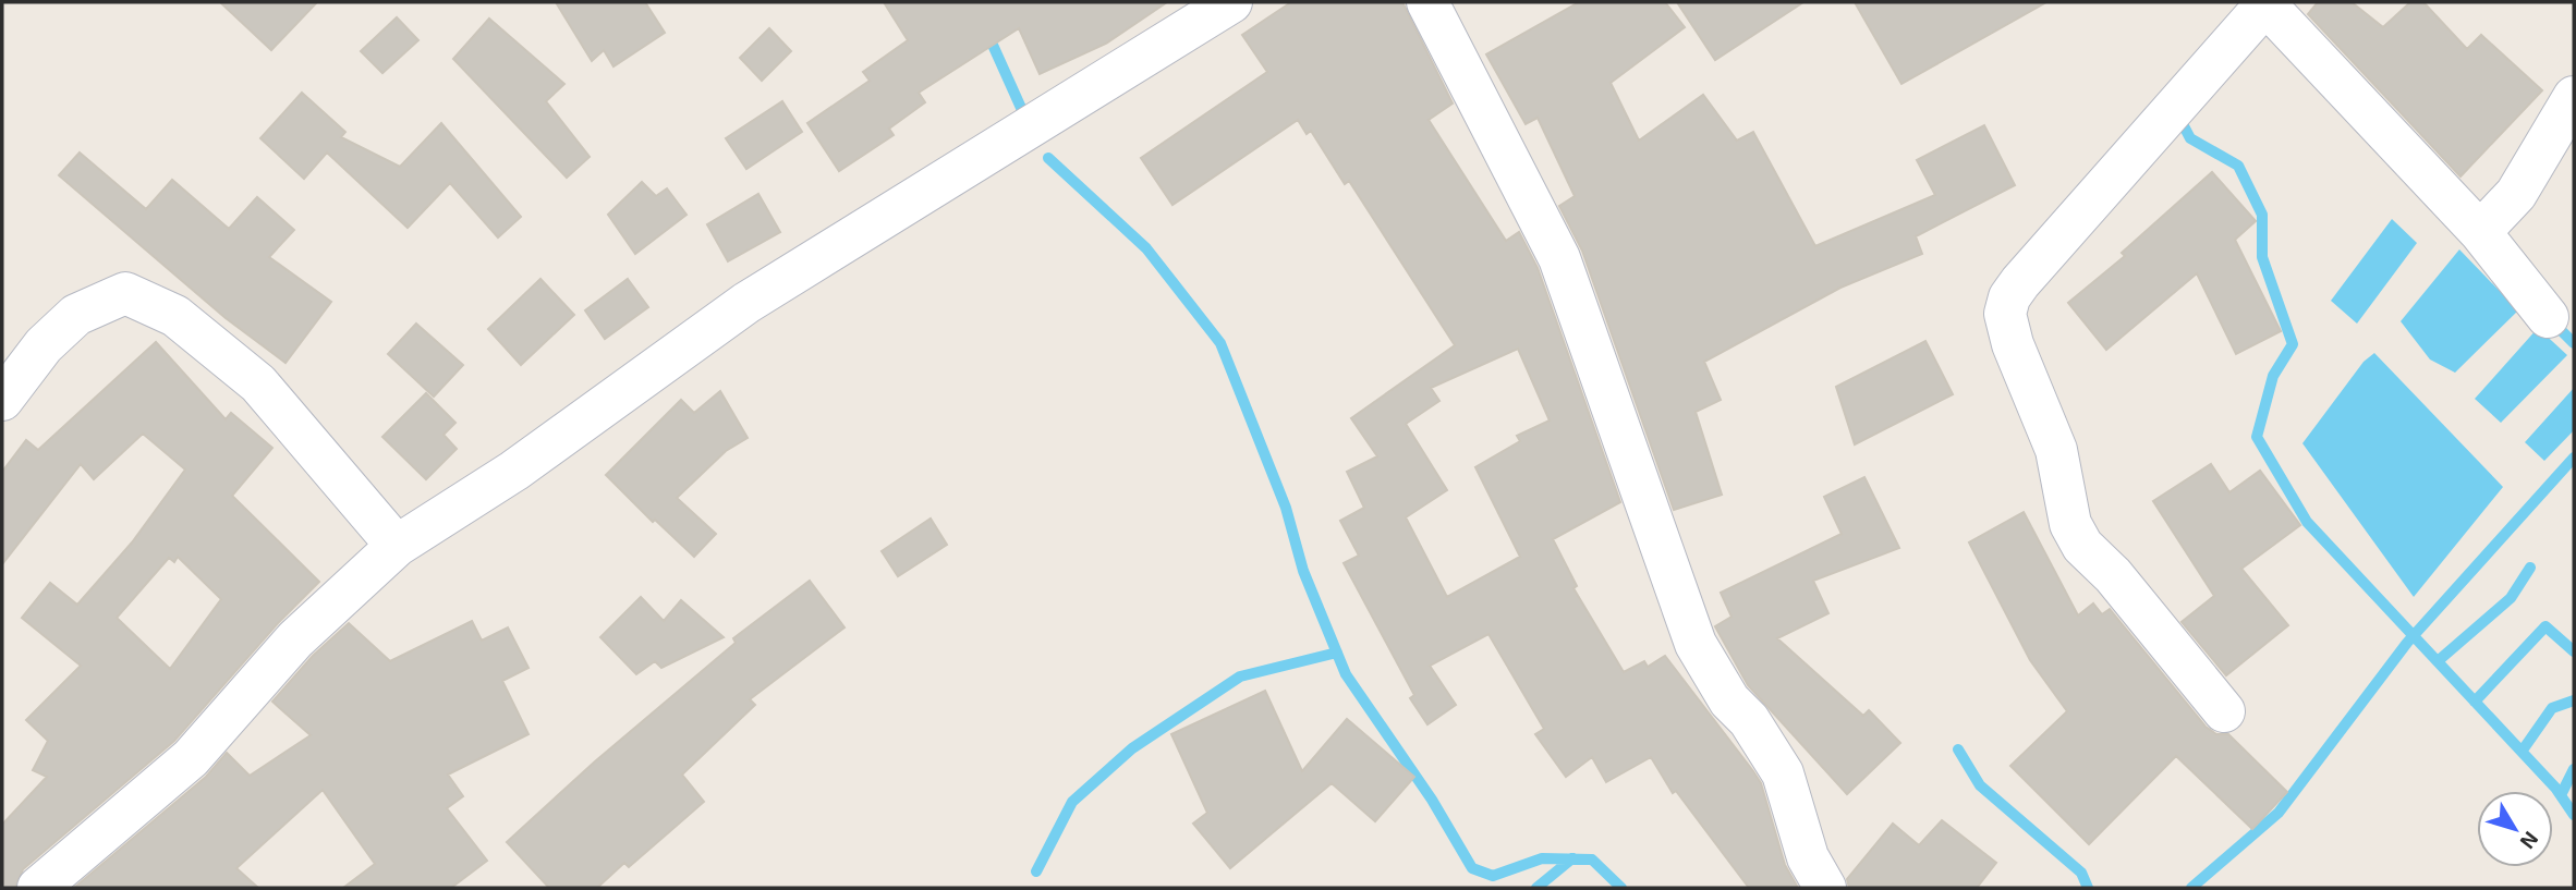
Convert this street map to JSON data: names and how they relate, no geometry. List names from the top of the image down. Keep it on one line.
{"north":"bottom right"}
